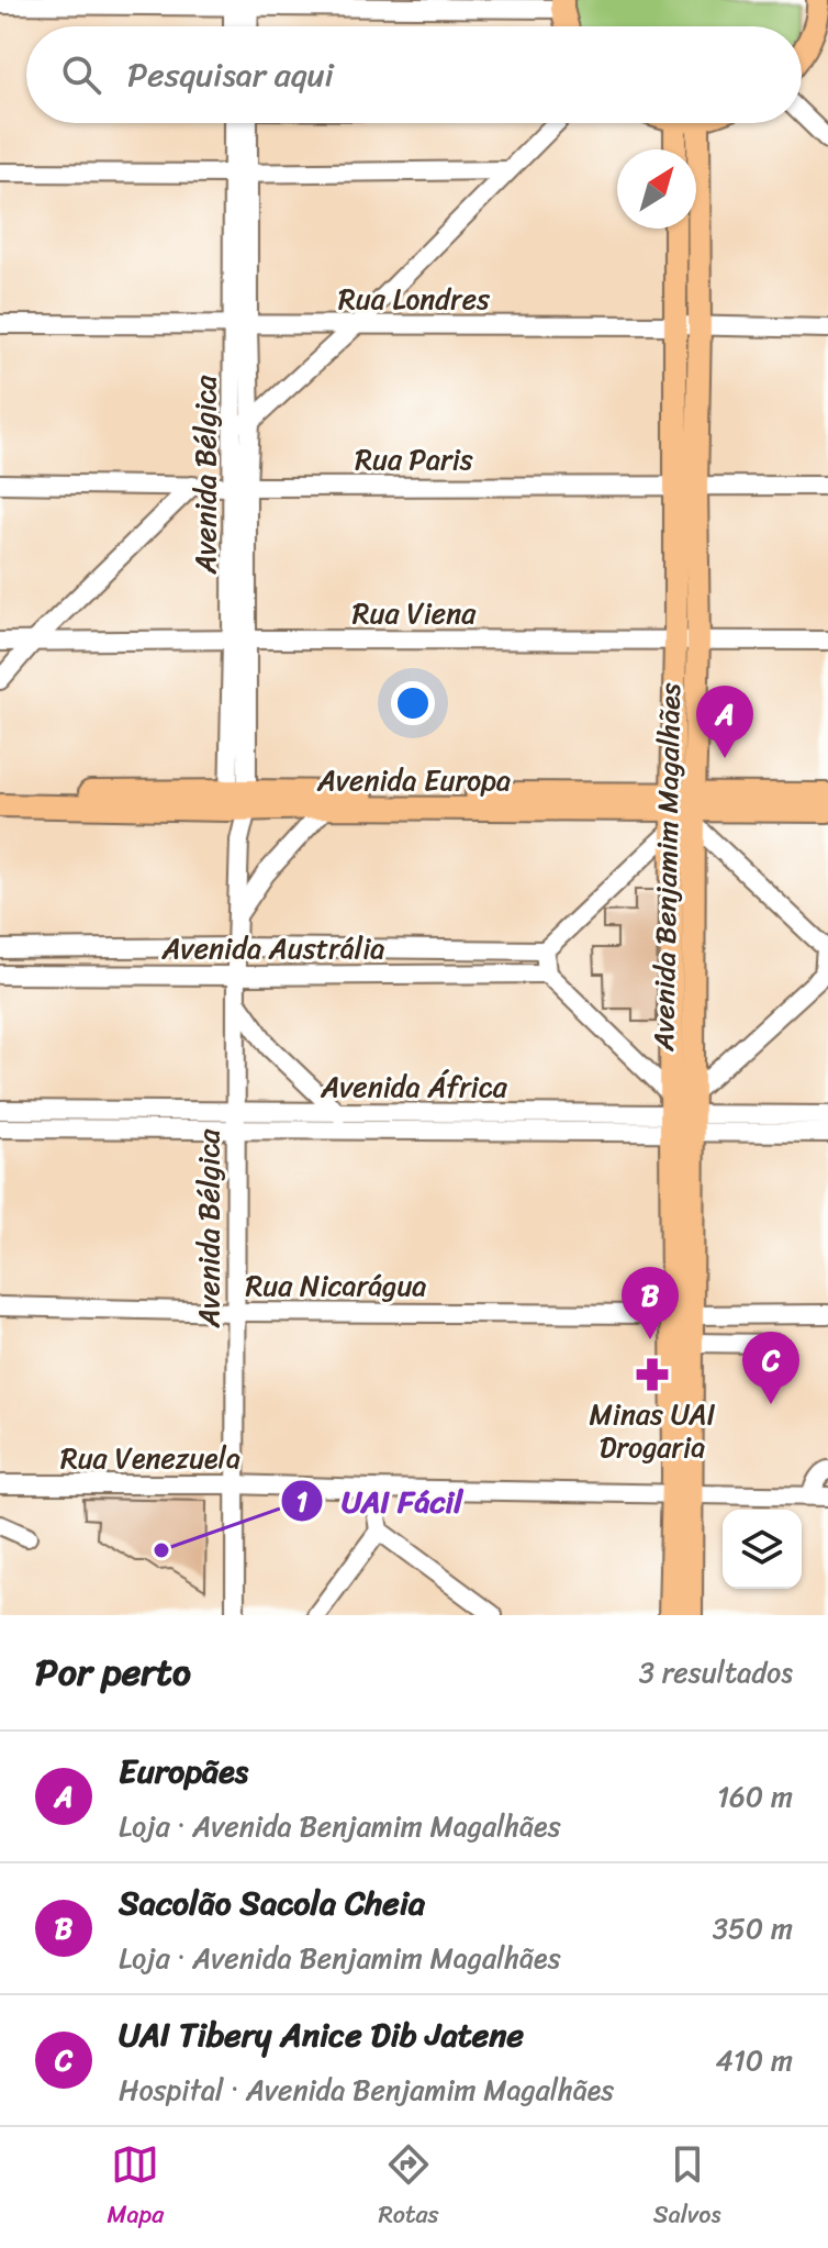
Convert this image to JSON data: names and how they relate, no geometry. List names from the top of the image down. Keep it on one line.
{"streets":{"main road":["Avenida Europa","Avenida Benjamim Magalhães"],"street":["Rua Londres","Rua Paris","Avenida Bélgica","Rua Viena","Avenida Austrália","Avenida África","Rua Nicarágua","Rua Venezuela"]},"crossings":[["Rua Londres","Avenida Bélgica"],["Rua Londres","Avenida Benjamim Magalhães"],["Rua Paris","Avenida Bélgica"],["Rua Paris","Avenida Benjamim Magalhães"],["Avenida Bélgica","Rua Viena"],["Avenida Bélgica","Avenida Europa"],["Avenida Bélgica","Avenida Austrália"],["Avenida Bélgica","Avenida África"],["Avenida Bélgica","Rua Nicarágua"],["Avenida Bélgica","Rua Venezuela"],["Rua Viena","Avenida Benjamim Magalhães"],["Avenida Europa","Avenida Benjamim Magalhães"],["Avenida Benjamim Magalhães","Avenida África"],["Avenida Benjamim Magalhães","Rua Nicarágua"],["Avenida Benjamim Magalhães","Rua Venezuela"]],"places":{"pharmacy":["Minas UAI Drogaria"],"other":["UAI Fácil"]},"north":"top right","page":{"search":"Pesquisar aqui","pins":["A","B","C"],"heading":["Por perto","3 resultados"],"list":[{"mark":"A","name":"Europães","note":"Loja · Avenida Benjamim Magalhães","value":"160 m"},{"mark":"B","name":"Sacolão Sacola Cheia","note":"Loja · Avenida Benjamim Magalhães","value":"350 m"},{"mark":"C","name":"UAI Tibery Anice Dib Jatene","note":"Hospital · Avenida Benjamim Magalhães","value":"410 m"}],"nav":["Mapa","Rotas","Salvos"]}}
